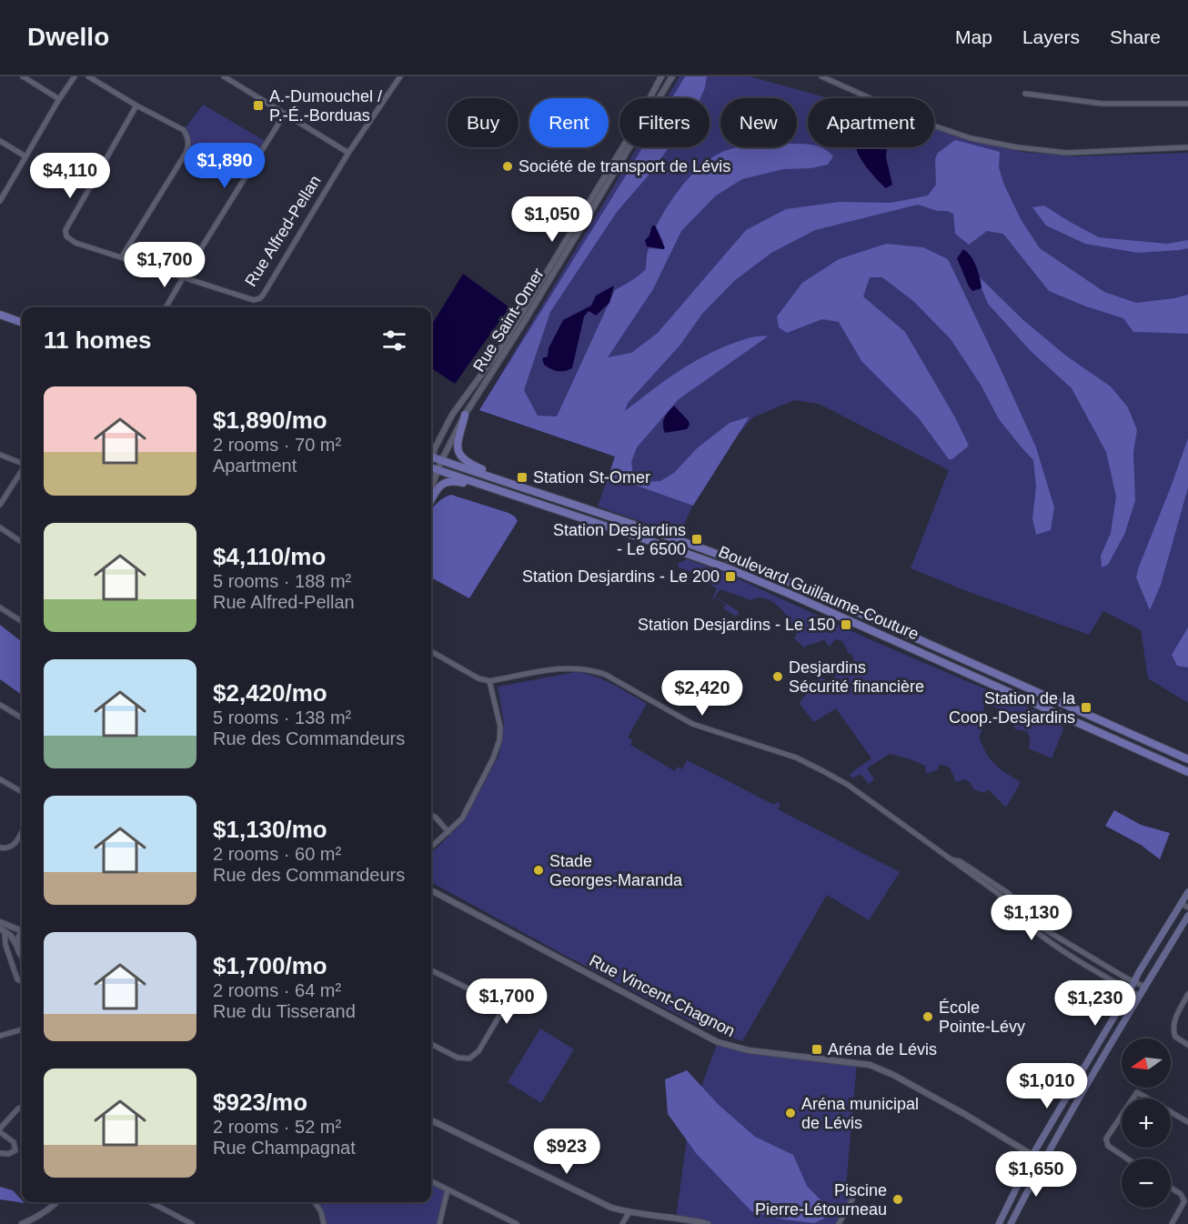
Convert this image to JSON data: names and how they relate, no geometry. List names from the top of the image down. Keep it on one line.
{"streets":{"main road":["Boulevard Guillaume-Couture"],"street":["Rue Alfred-Pellan","Rue Saint-Omer","Rue Vincent-Chagnon"]},"crossings":[["Rue Saint-Omer","Boulevard Guillaume-Couture"]],"places":{"transit":["A.-Dumouchel / P.-É.-Borduas","Station St-Omer","Station Desjardins - Le 6500","Station Desjardins - Le 200","Station Desjardins - Le 150","Station de la Coop.-Desjardins","Aréna de Lévis"],"other":["Société de transport de Lévis","Desjardins Sécurité financière","Stade Georges-Maranda","École Pointe-Lévy","Aréna municipal de Lévis","Piscine Pierre-Létourneau"]},"north":"left","page":{"header":"Dwello","nav":["Map","Layers","Share"],"chip":["Buy","Rent","Filters","New","Apartment"],"price":["$1,890","$4,110","$1,050","$1,700","$2,420","$1,130","$1,700","$1,230","$1,010","$923","$1,650"],"heading":"11 homes","list":[{"name":"$1,890/mo","note":"2 rooms · 70 m² · Apartment"},{"name":"$4,110/mo","note":"5 rooms · 188 m² · Rue Alfred-Pellan"},{"name":"$2,420/mo","note":"5 rooms · 138 m² · Rue des Commandeurs"},{"name":"$1,130/mo","note":"2 rooms · 60 m² · Rue des Commandeurs"},{"name":"$1,700/mo","note":"2 rooms · 64 m² · Rue du Tisserand"},{"name":"$923/mo","note":"2 rooms · 52 m² · Rue Champagnat"}],"map_buttons":["+","−"]}}
